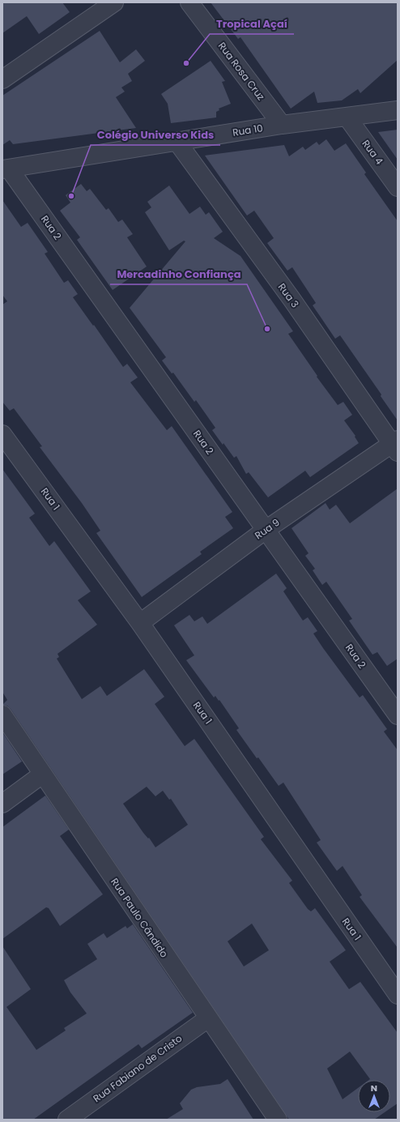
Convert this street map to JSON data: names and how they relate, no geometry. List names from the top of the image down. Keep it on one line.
{"streets":{"street":["Rua Rosa Cruz","Rua 10","Rua 4","Rua 2","Rua 3","Rua 1","Rua 9","Rua Paulo Cândido","Rua Fabiano de Cristo"]},"crossings":[["Rua Rosa Cruz","Rua 10"],["Rua 10","Rua 4"],["Rua 10","Rua 2"],["Rua 10","Rua 3"],["Rua 2","Rua 9"],["Rua 3","Rua 9"],["Rua 1","Rua 9"],["Rua Paulo Cândido","Rua Fabiano de Cristo"]],"places":["Tropical Açaí","Colégio Universo Kids","Mercadinho Confiança"],"north":"top"}
